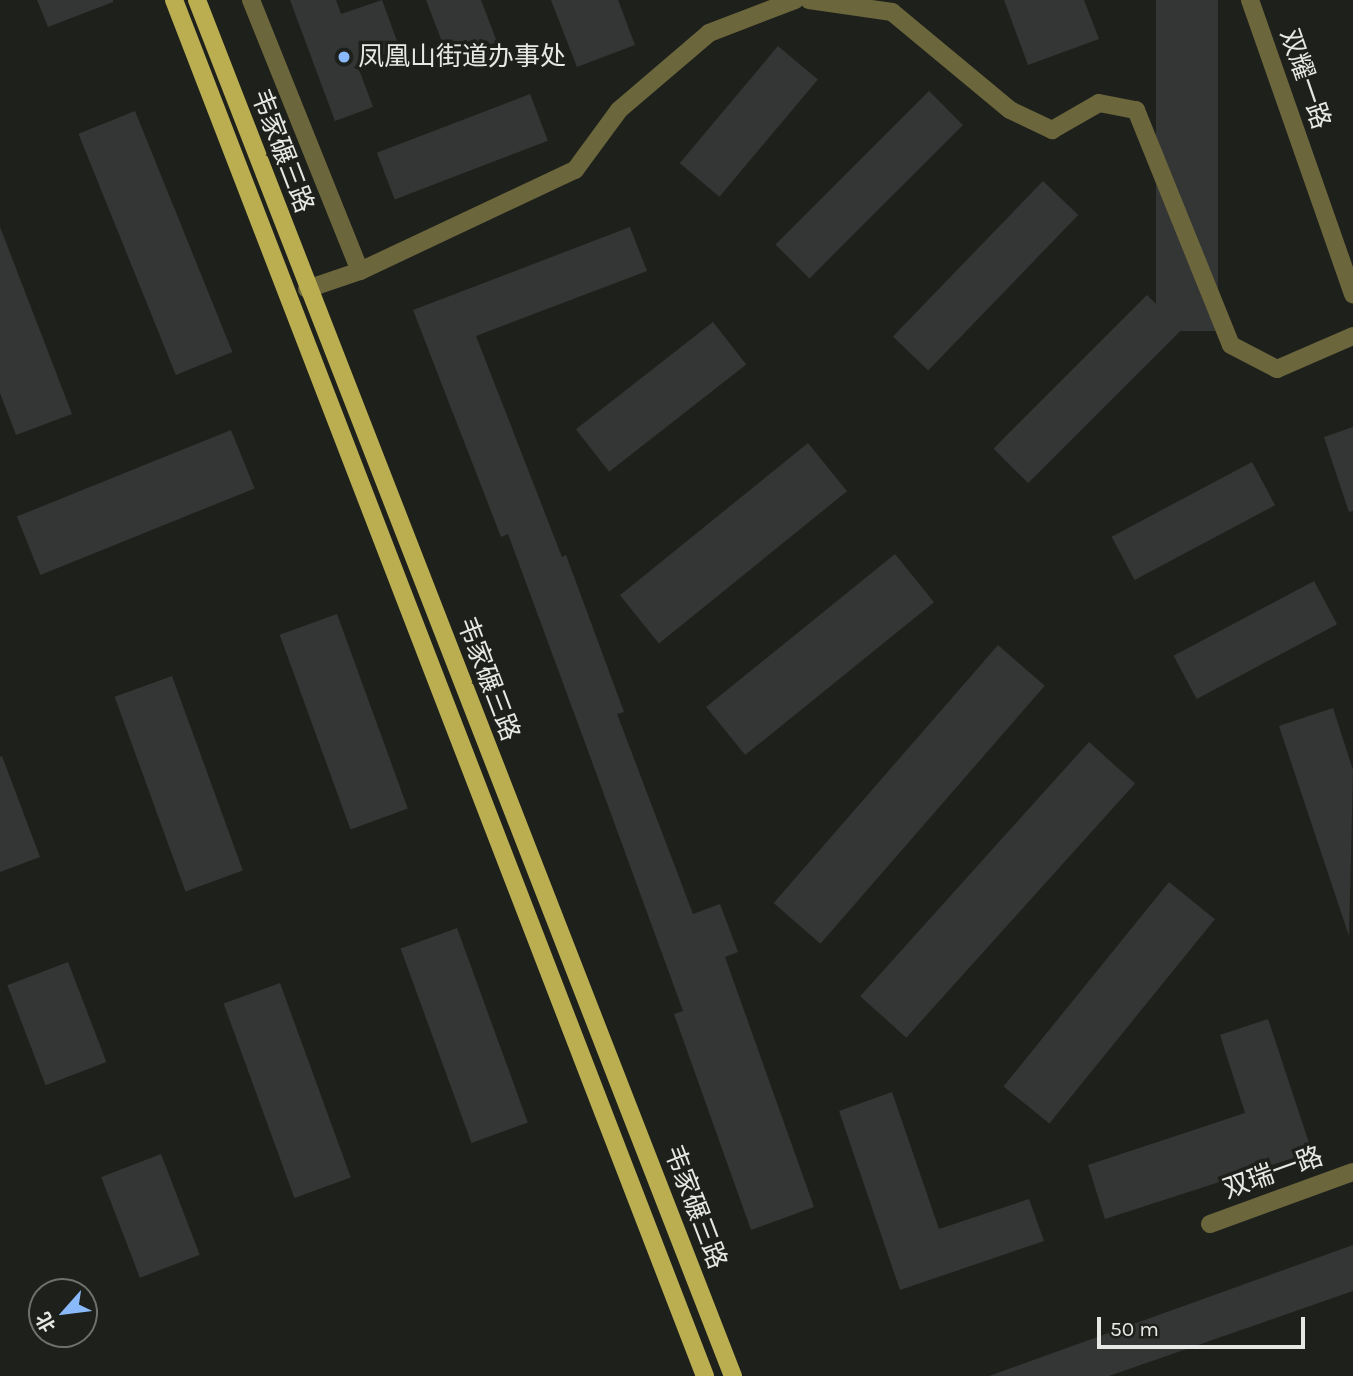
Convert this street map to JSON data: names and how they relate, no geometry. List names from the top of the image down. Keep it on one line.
{"streets":{"main road":["韦家碾三路"],"street":["双耀一路","双瑞一路"]},"places":["凤凰山街道办事处"],"scale_bar":"50 m","north":"bottom left"}
